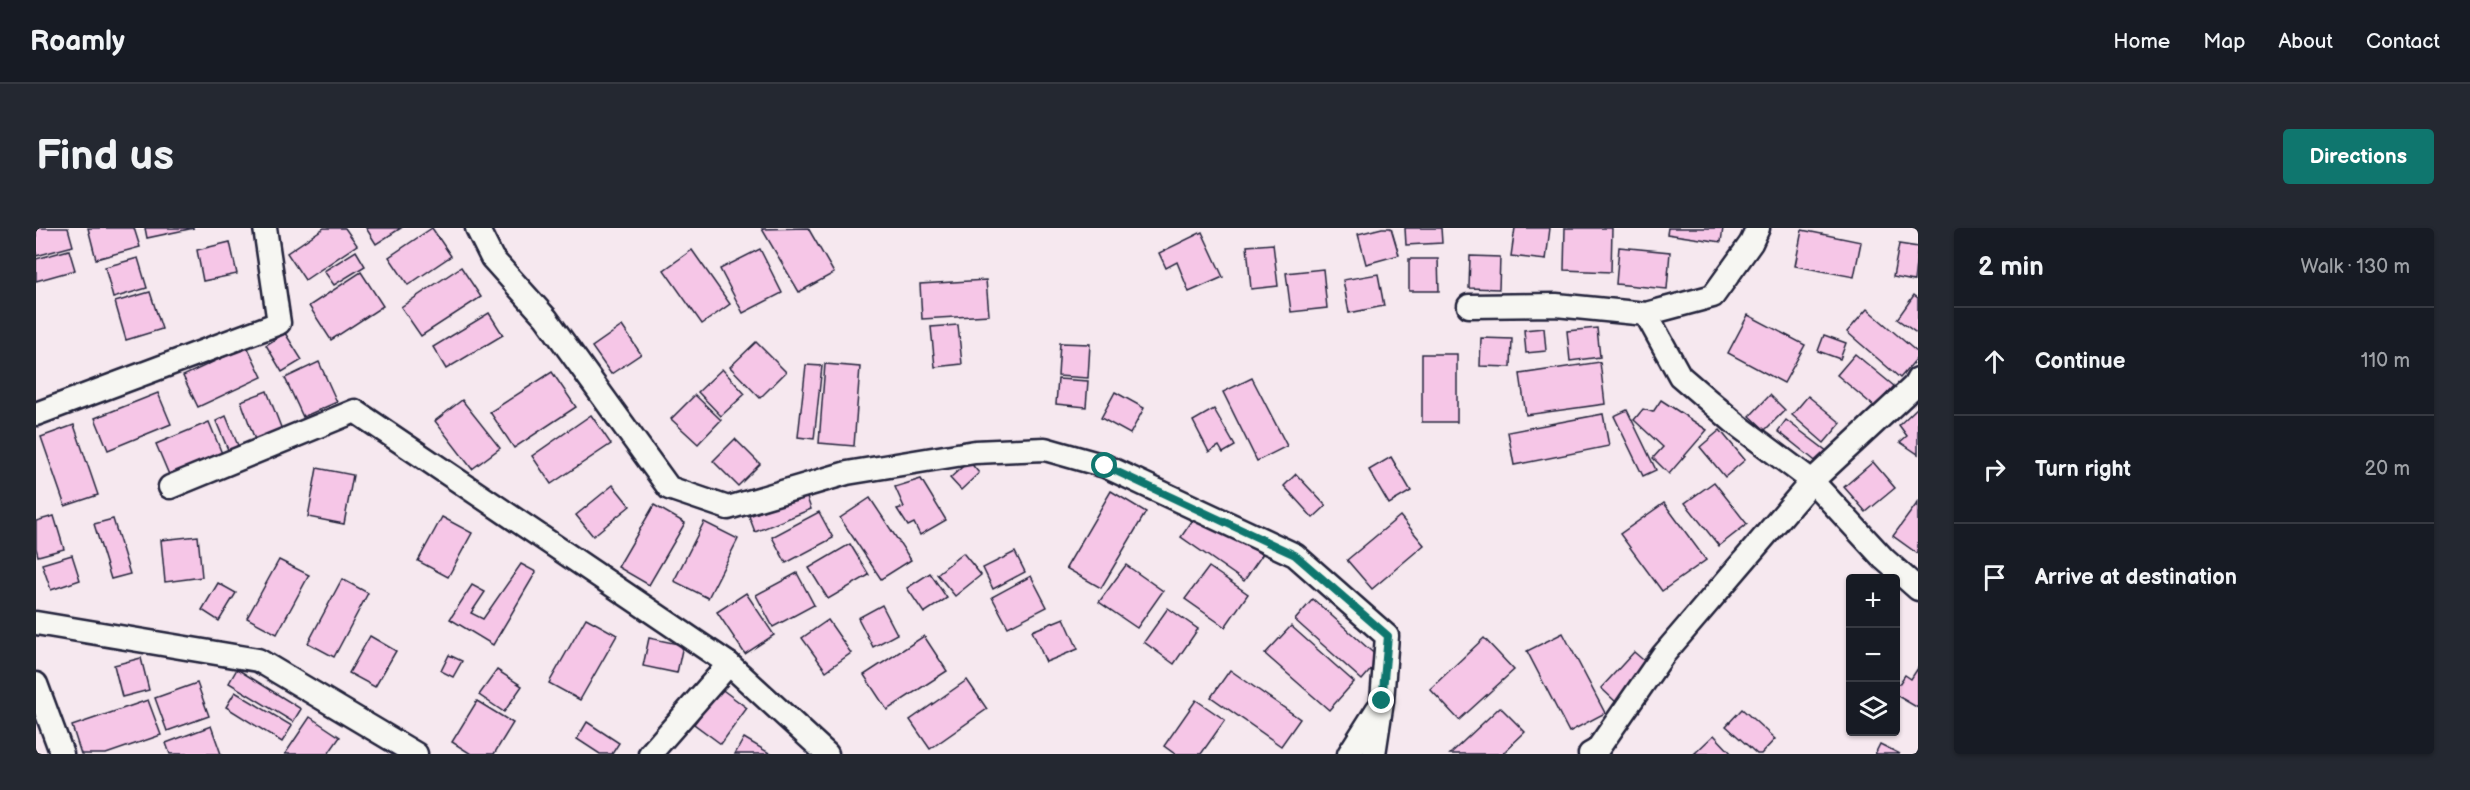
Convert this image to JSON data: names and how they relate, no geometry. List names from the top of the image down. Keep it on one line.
{"page":{"header":"Roamly","nav":["Home","Map","About","Contact"],"buttons":"Directions","title":"Find us","heading":["2 min","Walk · 130 m"],"list":[["Continue","110 m"],["Turn right","20 m"],"Arrive at destination"],"map_buttons":["+","−"]}}
